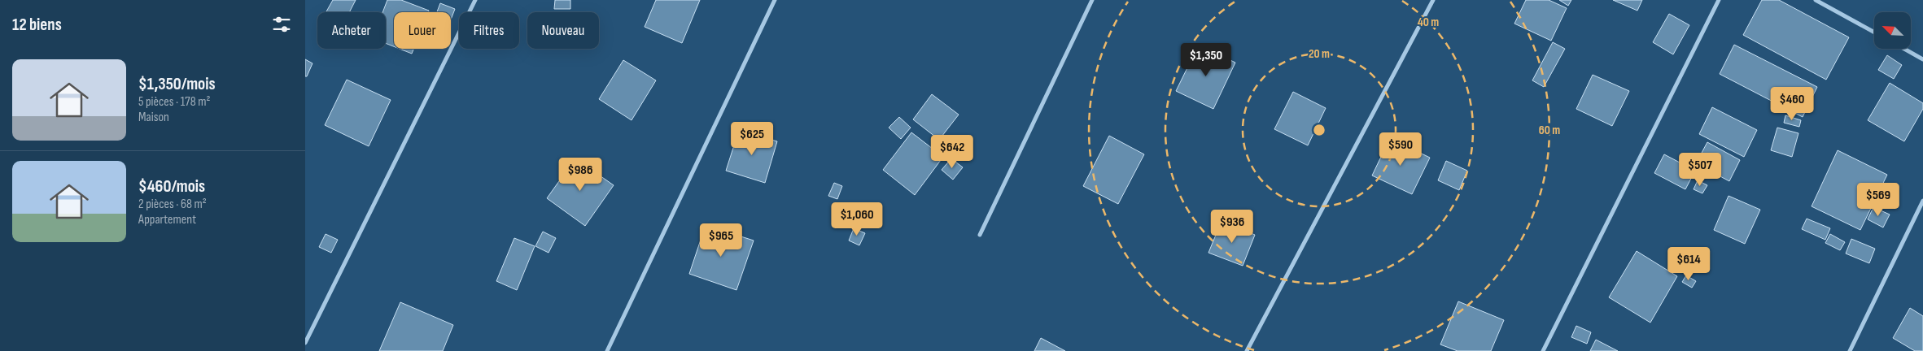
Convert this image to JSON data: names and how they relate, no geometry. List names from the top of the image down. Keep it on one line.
{"north":"top left","page":{"heading":"12 biens","chip":["Acheter","Louer","Filtres","Nouveau"],"price":["$1,350","$460","$625","$590","$642","$507","$986","$569","$1,060","$936","$965","$614"],"list":[{"name":"$1,350/mois","note":"5 pièces · 178 m² · Maison"},{"name":"$460/mois","note":"2 pièces · 68 m² · Appartement"}]},"rings":["40 m","20 m","60 m"]}
